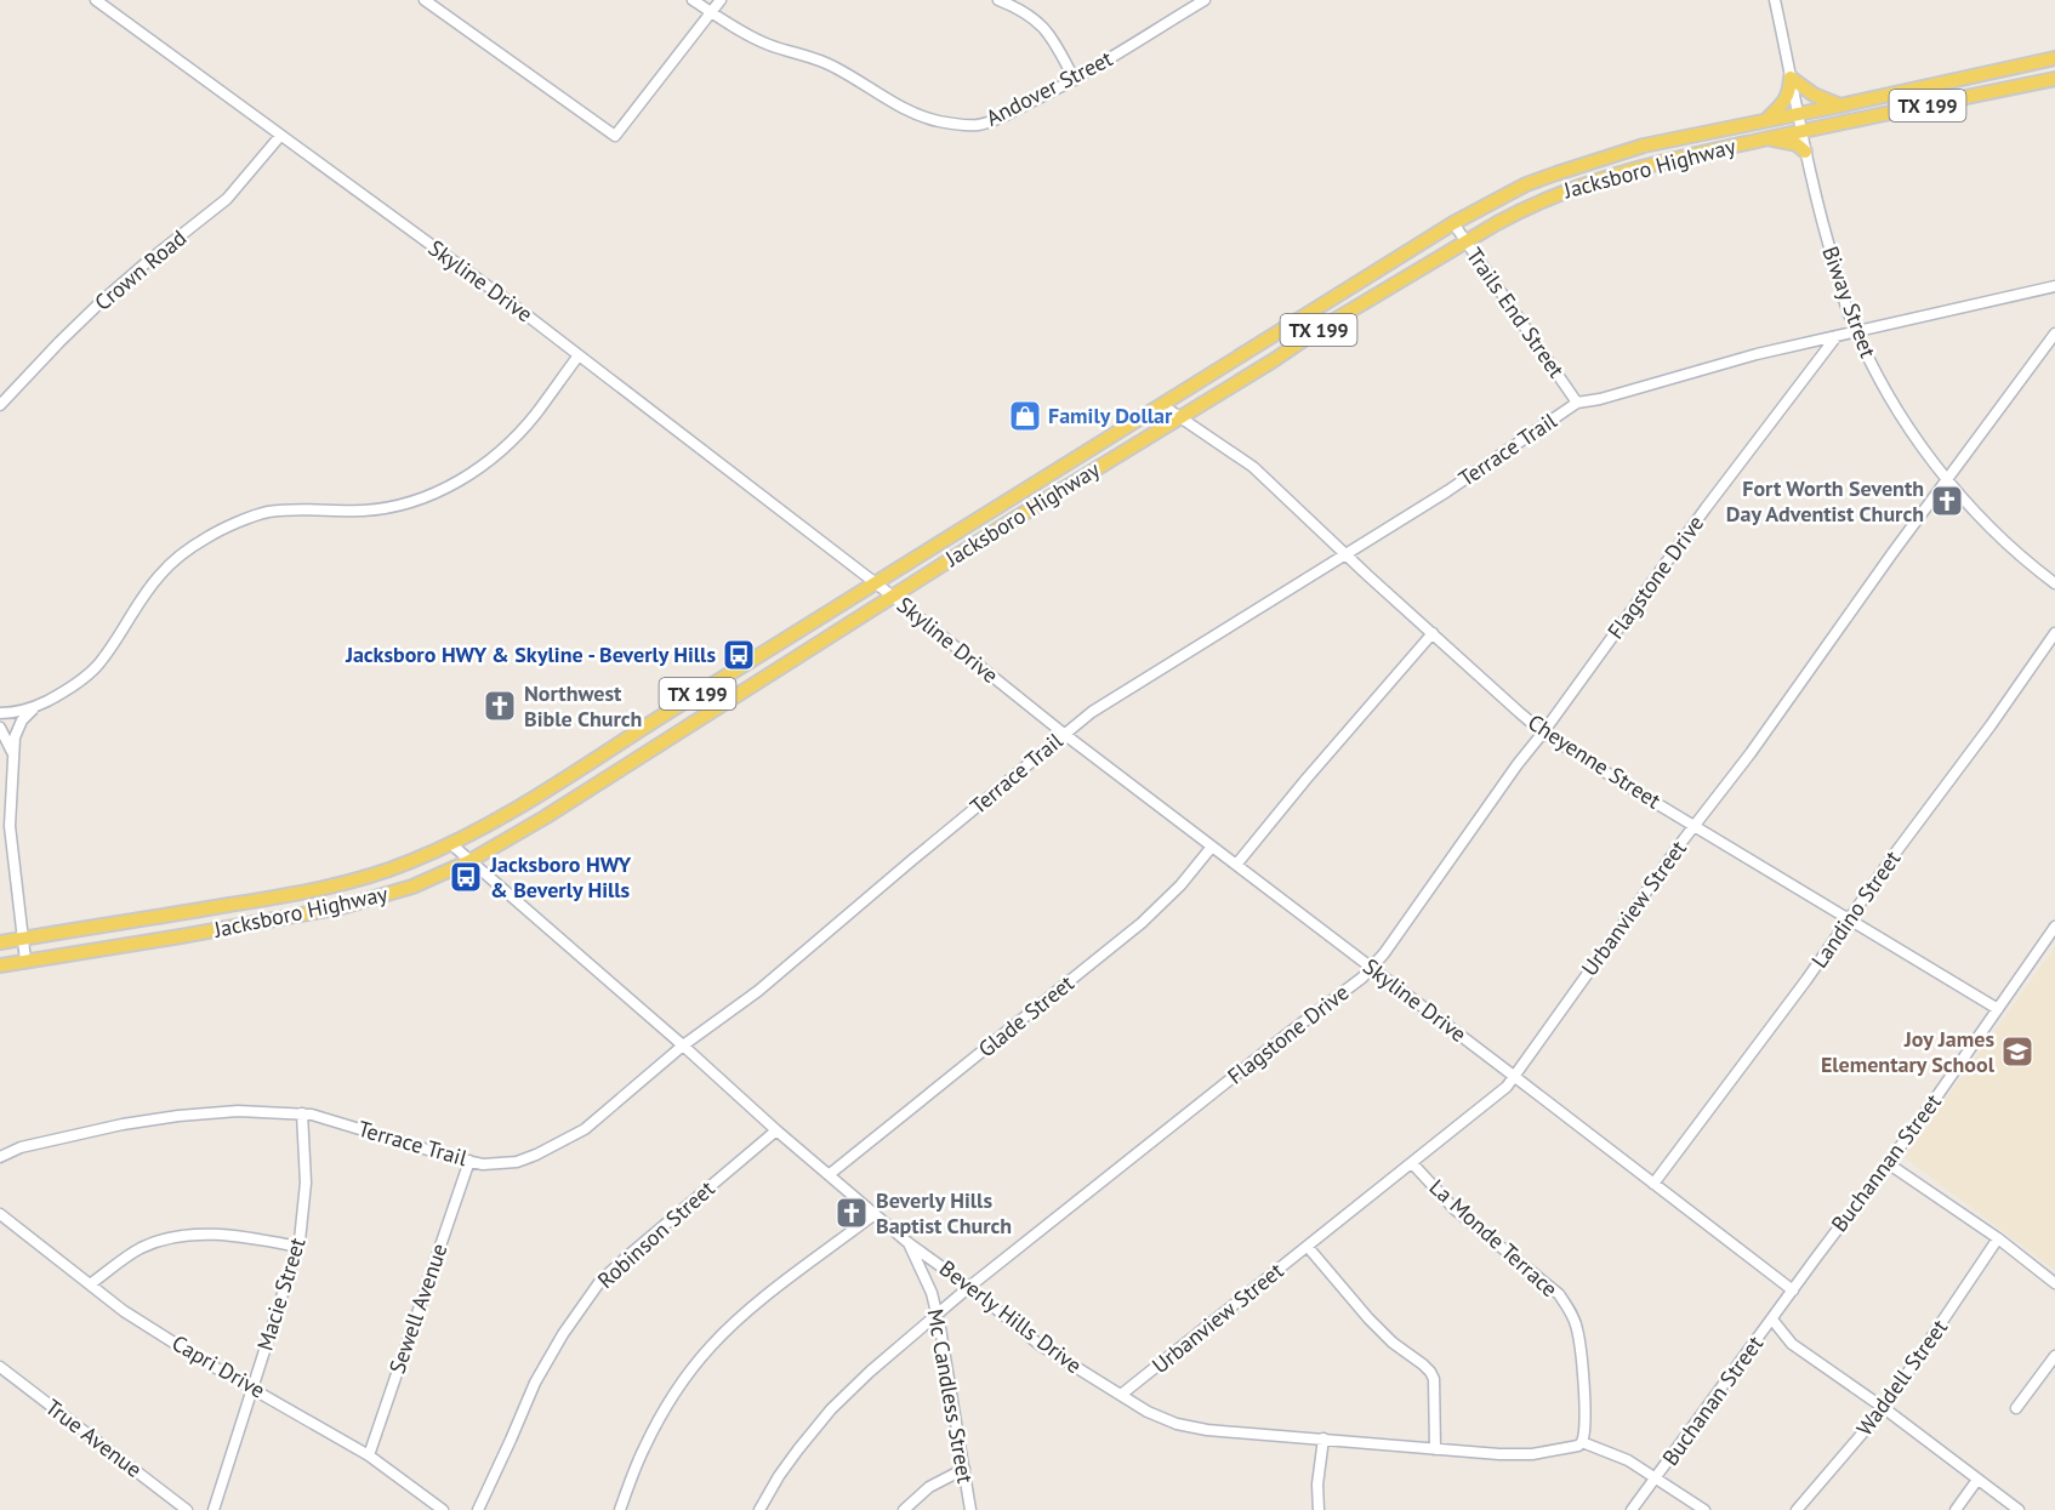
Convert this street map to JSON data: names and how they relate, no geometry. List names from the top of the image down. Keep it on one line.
{"streets":{"main road":["TX 199","Jacksboro Highway"],"street":["Andover Street","Crown Road","Skyline Drive","Biway Street","Trails End Street","Terrace Trail","Flagstone Drive","Cheyenne Street","Urbanview Street","Landino Street","Glade Street","Buchannan Street","Robinson Street","La Monde Terrace","Macie Street","Sewell Avenue","Beverly Hills Drive","Capri Drive","Waddell Street","Mc Candless Street","Buchanan Street","True Avenue"]},"crossings":[["Jacksboro Highway","Skyline Drive"],["Jacksboro Highway","Biway Street"],["Jacksboro Highway","Trails End Street"],["Jacksboro Highway","Cheyenne Street"],["Jacksboro Highway","Beverly Hills Drive"],["Crown Road","Skyline Drive"],["Skyline Drive","Terrace Trail"],["Skyline Drive","Flagstone Drive"],["Skyline Drive","Urbanview Street"],["Skyline Drive","Landino Street"],["Skyline Drive","Glade Street"],["Skyline Drive","Buchannan Street"],["Skyline Drive","Buchanan Street"],["Biway Street","Terrace Trail"],["Biway Street","Urbanview Street"],["Trails End Street","Terrace Trail"],["Terrace Trail","Flagstone Drive"],["Terrace Trail","Cheyenne Street"],["Terrace Trail","Macie Street"],["Terrace Trail","Sewell Avenue"],["Terrace Trail","Beverly Hills Drive"],["Flagstone Drive","Cheyenne Street"],["Flagstone Drive","Beverly Hills Drive"],["Flagstone Drive","Mc Candless Street"],["Cheyenne Street","Urbanview Street"],["Cheyenne Street","Landino Street"],["Cheyenne Street","Buchannan Street"],["Urbanview Street","La Monde Terrace"],["Urbanview Street","Beverly Hills Drive"],["Glade Street","Beverly Hills Drive"],["Buchannan Street","Buchanan Street"],["Robinson Street","Beverly Hills Drive"],["La Monde Terrace","Beverly Hills Drive"],["Macie Street","Capri Drive"],["Sewell Avenue","Capri Drive"],["Beverly Hills Drive","Mc Candless Street"]],"places":{"shop":["Family Dollar"],"church":["Fort Worth Seventh Day Adventist Church","Northwest Bible Church","Beverly Hills Baptist Church"],"bus stop":["Jacksboro HWY & Skyline - Beverly Hills","Jacksboro HWY & Beverly Hills"],"school or university":["Joy James Elementary School"]}}
